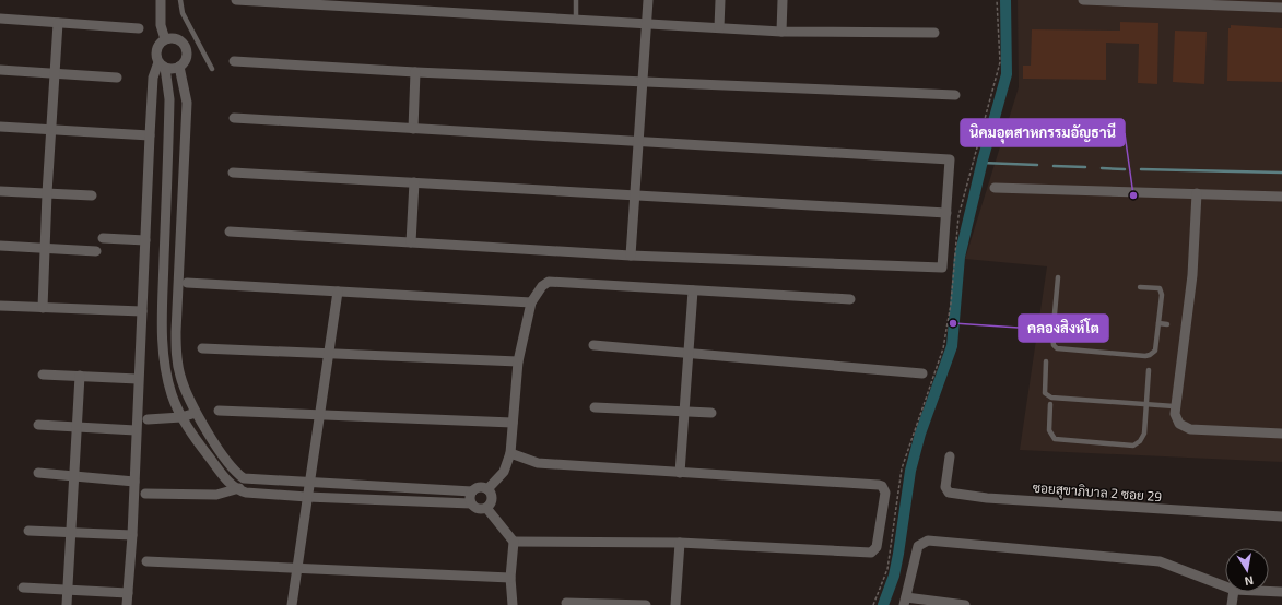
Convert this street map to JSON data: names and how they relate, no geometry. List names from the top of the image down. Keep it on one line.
{"streets":{"street":["ซอยสุขาภิบาล 2 ซอย 29"]},"places":["นิคมอุตสาหกรรมอัญธานี","คลองสิงห์โต"],"north":"bottom"}
